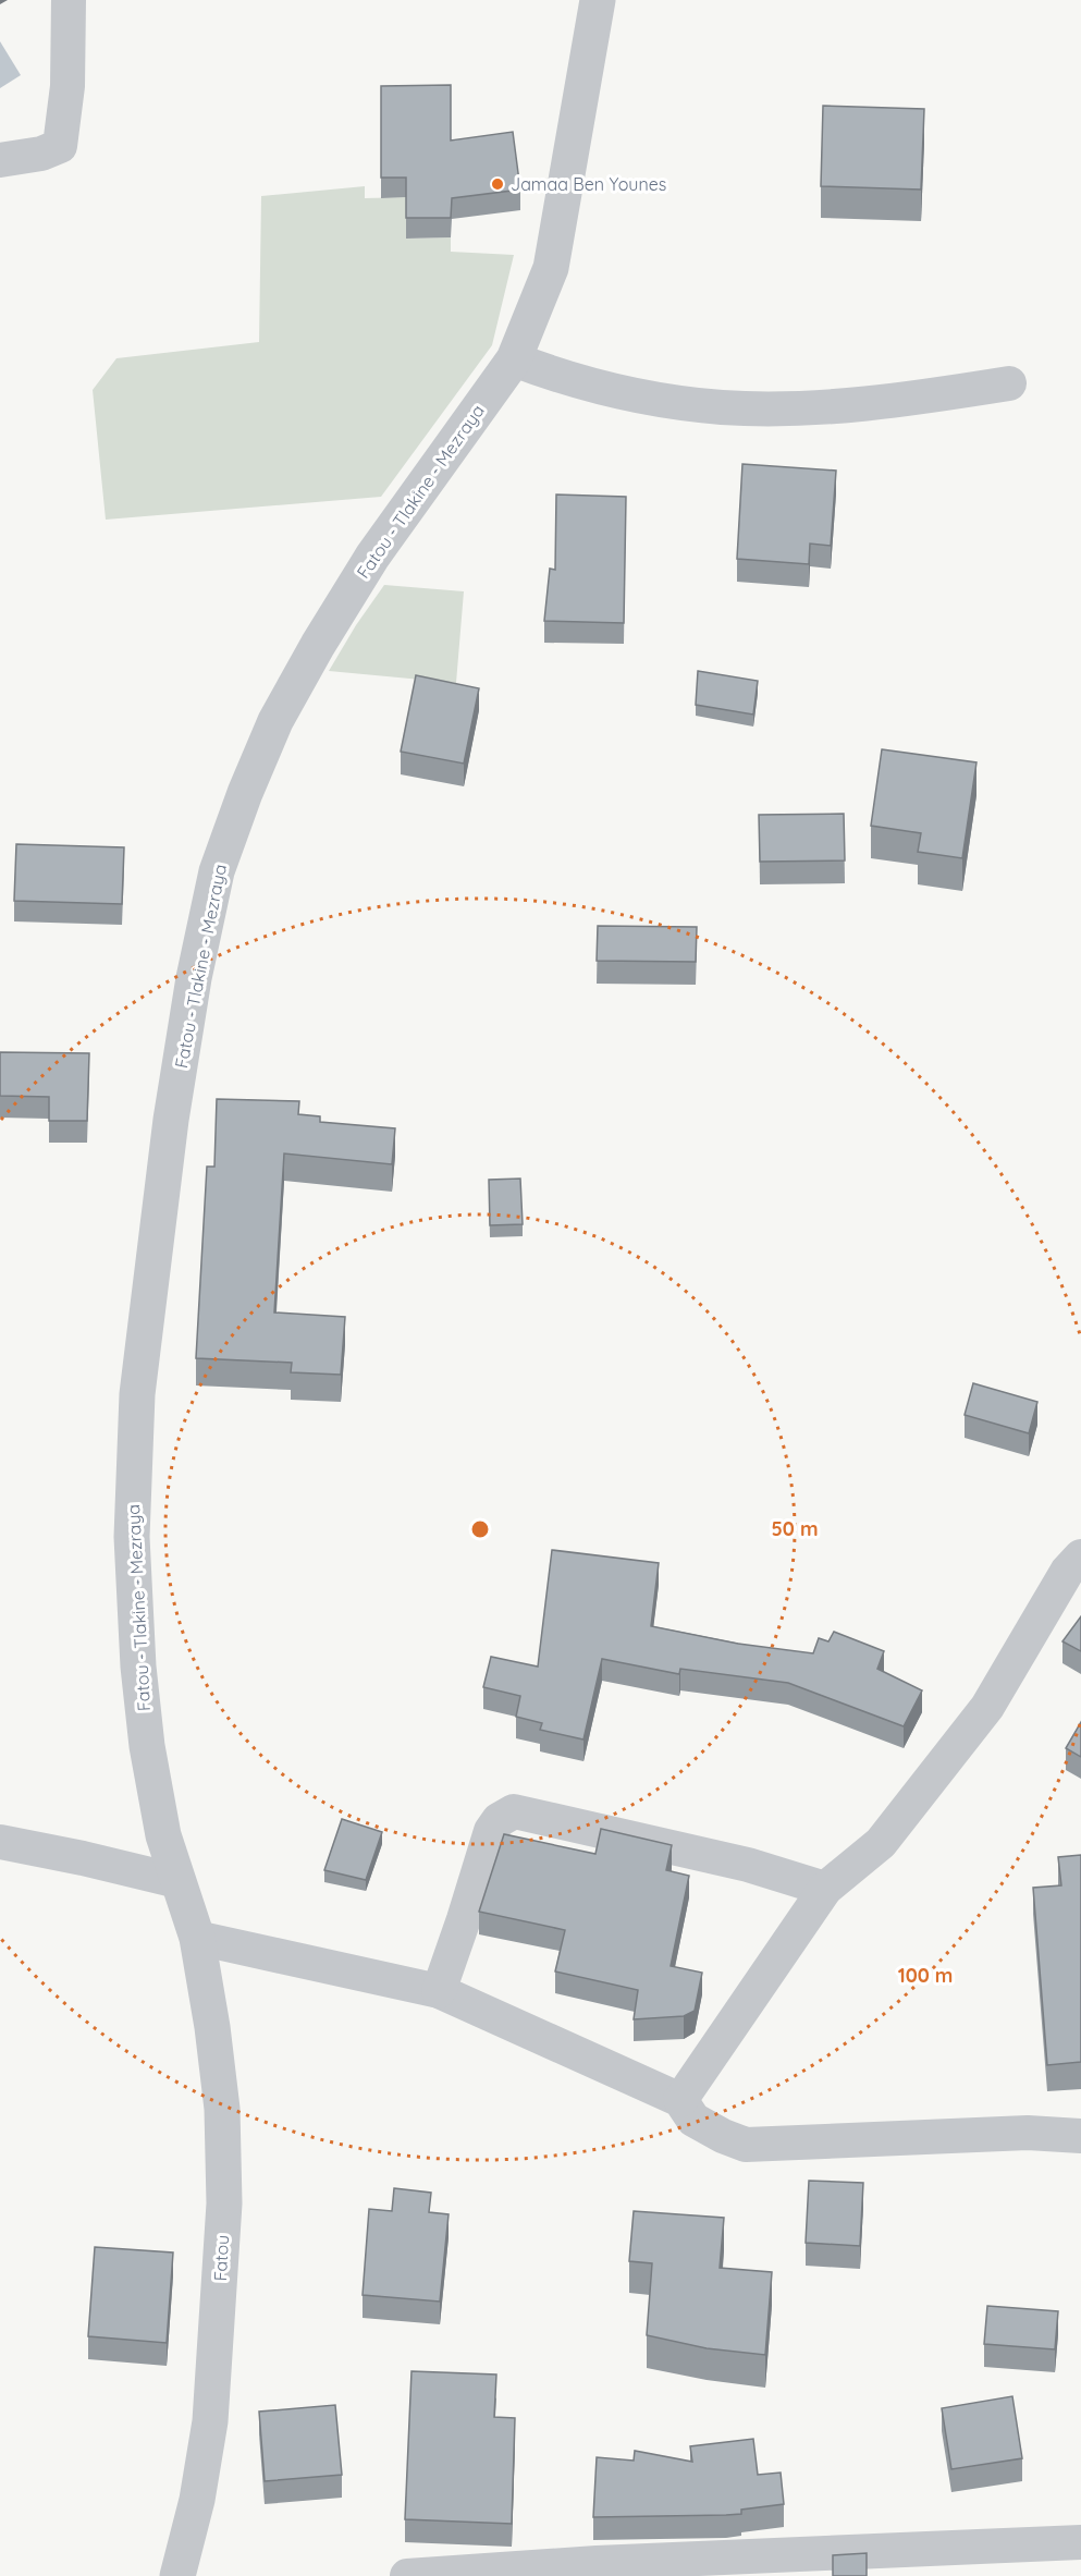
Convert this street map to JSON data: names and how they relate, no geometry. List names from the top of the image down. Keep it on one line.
{"streets":{"street":["Fatou - Tlakine - Mezraya","Fatou"]},"crossings":[["Fatou - Tlakine - Mezraya","Fatou"]],"places":["Jamaa Ben Younes"],"rings":["50 m","100 m"]}
